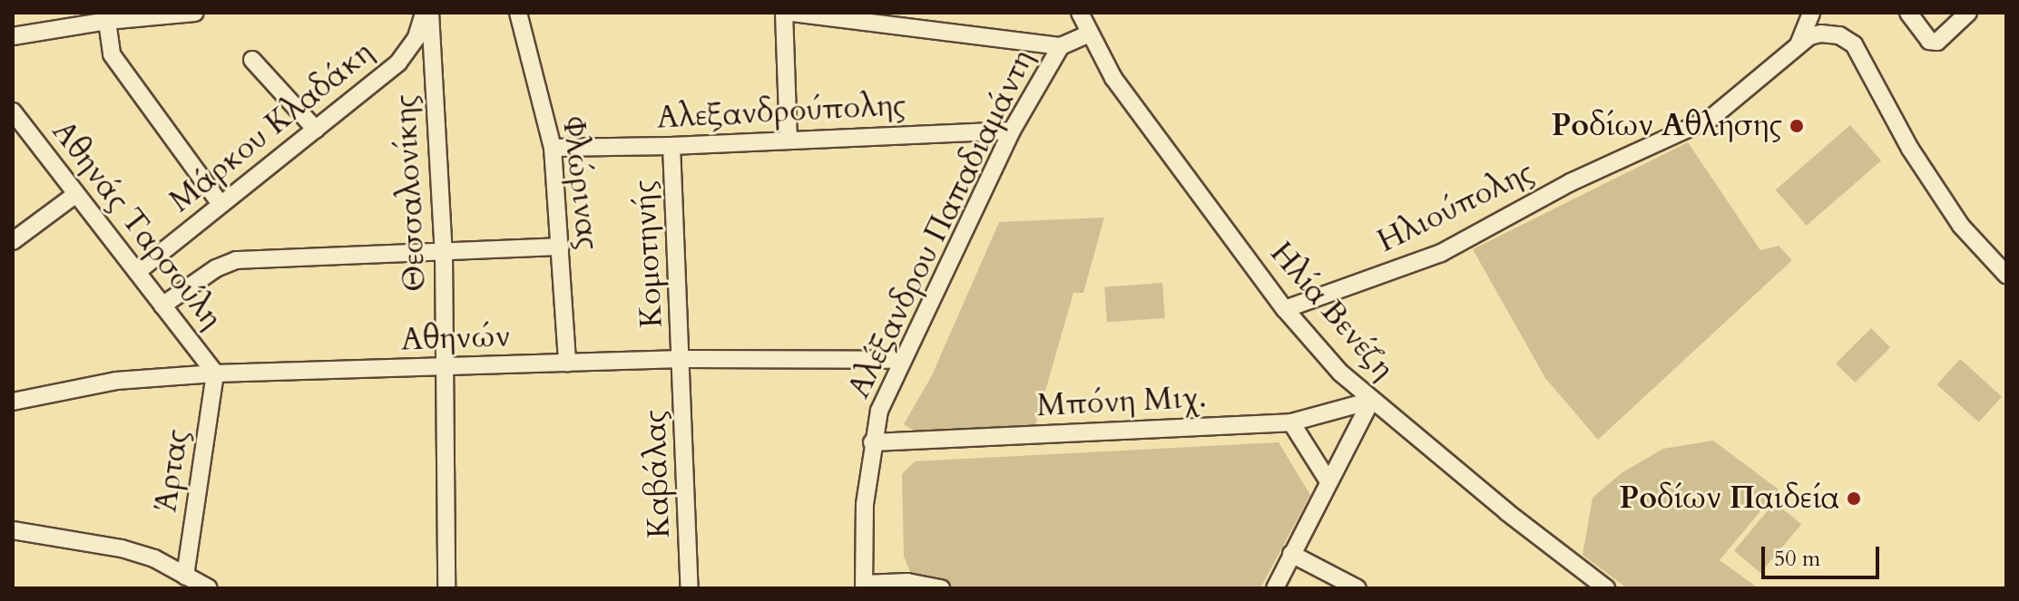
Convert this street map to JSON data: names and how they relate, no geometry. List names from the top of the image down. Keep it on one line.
{"streets":{"street":["Αλεξανδρούπολης","Μάρκου Κλαδάκη","Φλώρινας","Θεσσαλονίκης","Ηλιούπολης","Αλέξανδρου Παπαδιαμάντη","Αθηνάς Ταρσούλη","Κομοτηνής","Ηλία Βενέζη","Αθηνών","Μπόνη Μιχ.","Άρτας","Καβάλας"]},"crossings":[["Αλεξανδρούπολης","Φλώρινας"],["Αλεξανδρούπολης","Αλέξανδρου Παπαδιαμάντη"],["Αλεξανδρούπολης","Κομοτηνής"],["Μάρκου Κλαδάκη","Αθηνάς Ταρσούλη"],["Φλώρινας","Αθηνών"],["Θεσσαλονίκης","Αθηνών"],["Ηλιούπολης","Ηλία Βενέζη"],["Αλέξανδρου Παπαδιαμάντη","Ηλία Βενέζη"],["Αλέξανδρου Παπαδιαμάντη","Αθηνών"],["Αλέξανδρου Παπαδιαμάντη","Μπόνη Μιχ."],["Αθηνάς Ταρσούλη","Αθηνών"],["Αθηνάς Ταρσούλη","Άρτας"],["Κομοτηνής","Αθηνών"],["Κομοτηνής","Καβάλας"],["Ηλία Βενέζη","Μπόνη Μιχ."],["Αθηνών","Άρτας"],["Αθηνών","Καβάλας"]],"places":["Ροδίων Αθλησης","Ροδίων Παιδεία"],"scale_bar":"50 m"}
